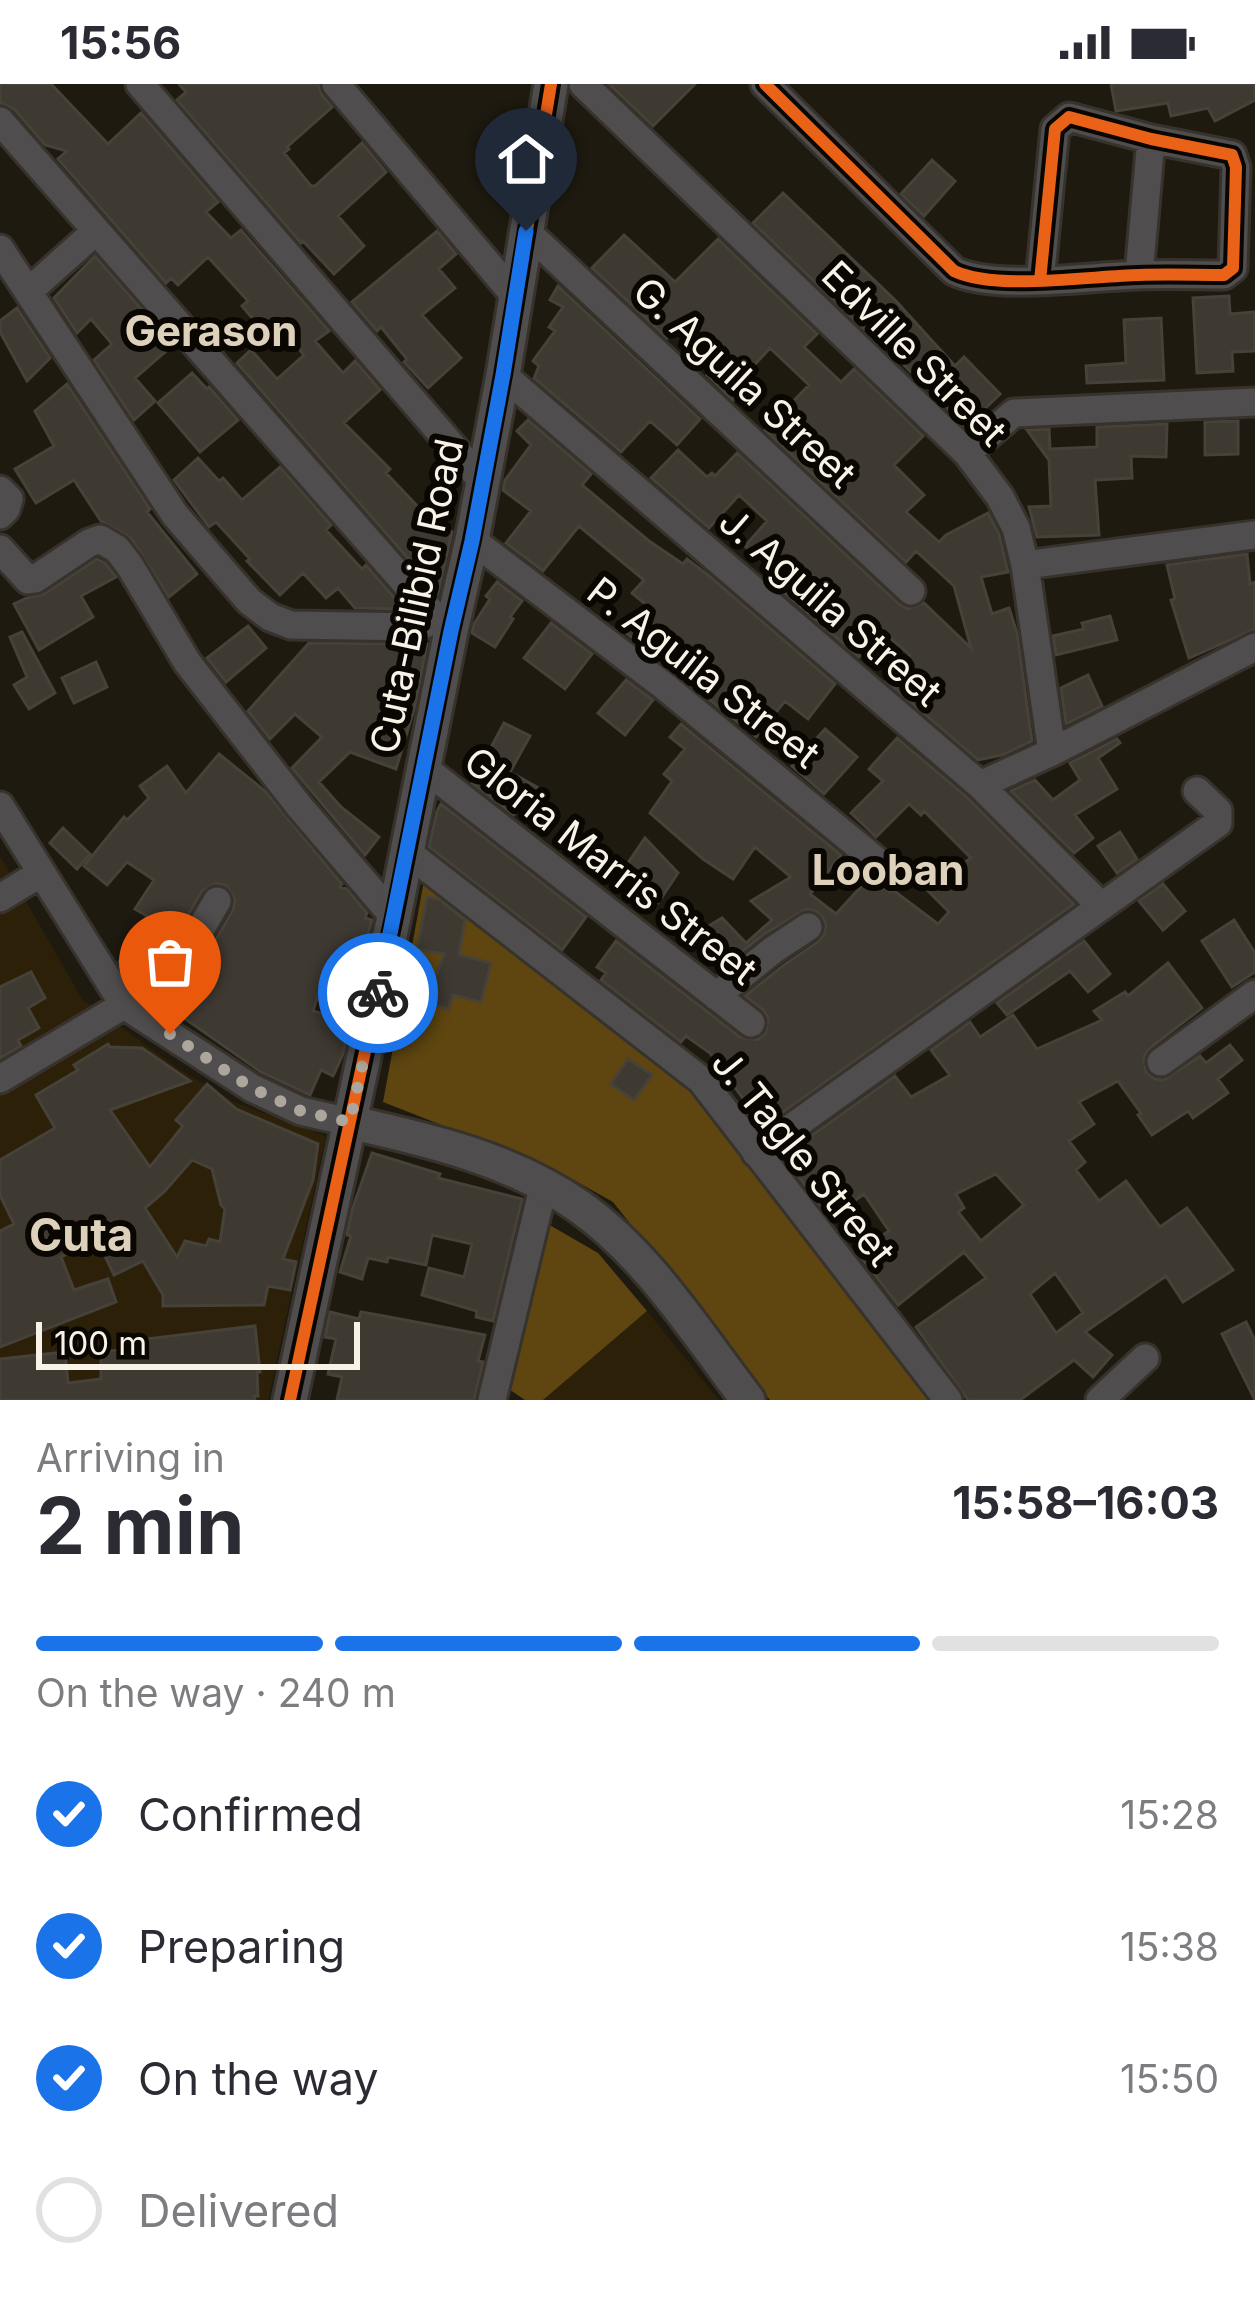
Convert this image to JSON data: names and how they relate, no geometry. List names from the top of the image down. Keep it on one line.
{"streets":{"street":["Edville Street","G. Aguila Street","Cuta-Bilibid Road","J. Aguila Street","P. Aguila Street","Gloria Marris Street","J. Tagle Street"]},"crossings":[["G. Aguila Street","Cuta-Bilibid Road"],["Cuta-Bilibid Road","J. Aguila Street"],["Cuta-Bilibid Road","P. Aguila Street"],["Cuta-Bilibid Road","Gloria Marris Street"],["Cuta-Bilibid Road","J. Tagle Street"]],"districts":["Gerason","Looban","Cuta"],"scale_bar":"100 m","page":{"status":"15:56","scale":"100 m","heading":["2 min","Arriving in","15:58–16:03"],"bar":"On the way · 240 m","list":[["Confirmed","15:28"],["Preparing","15:38"],["On the way","15:50"],"Delivered"]}}
